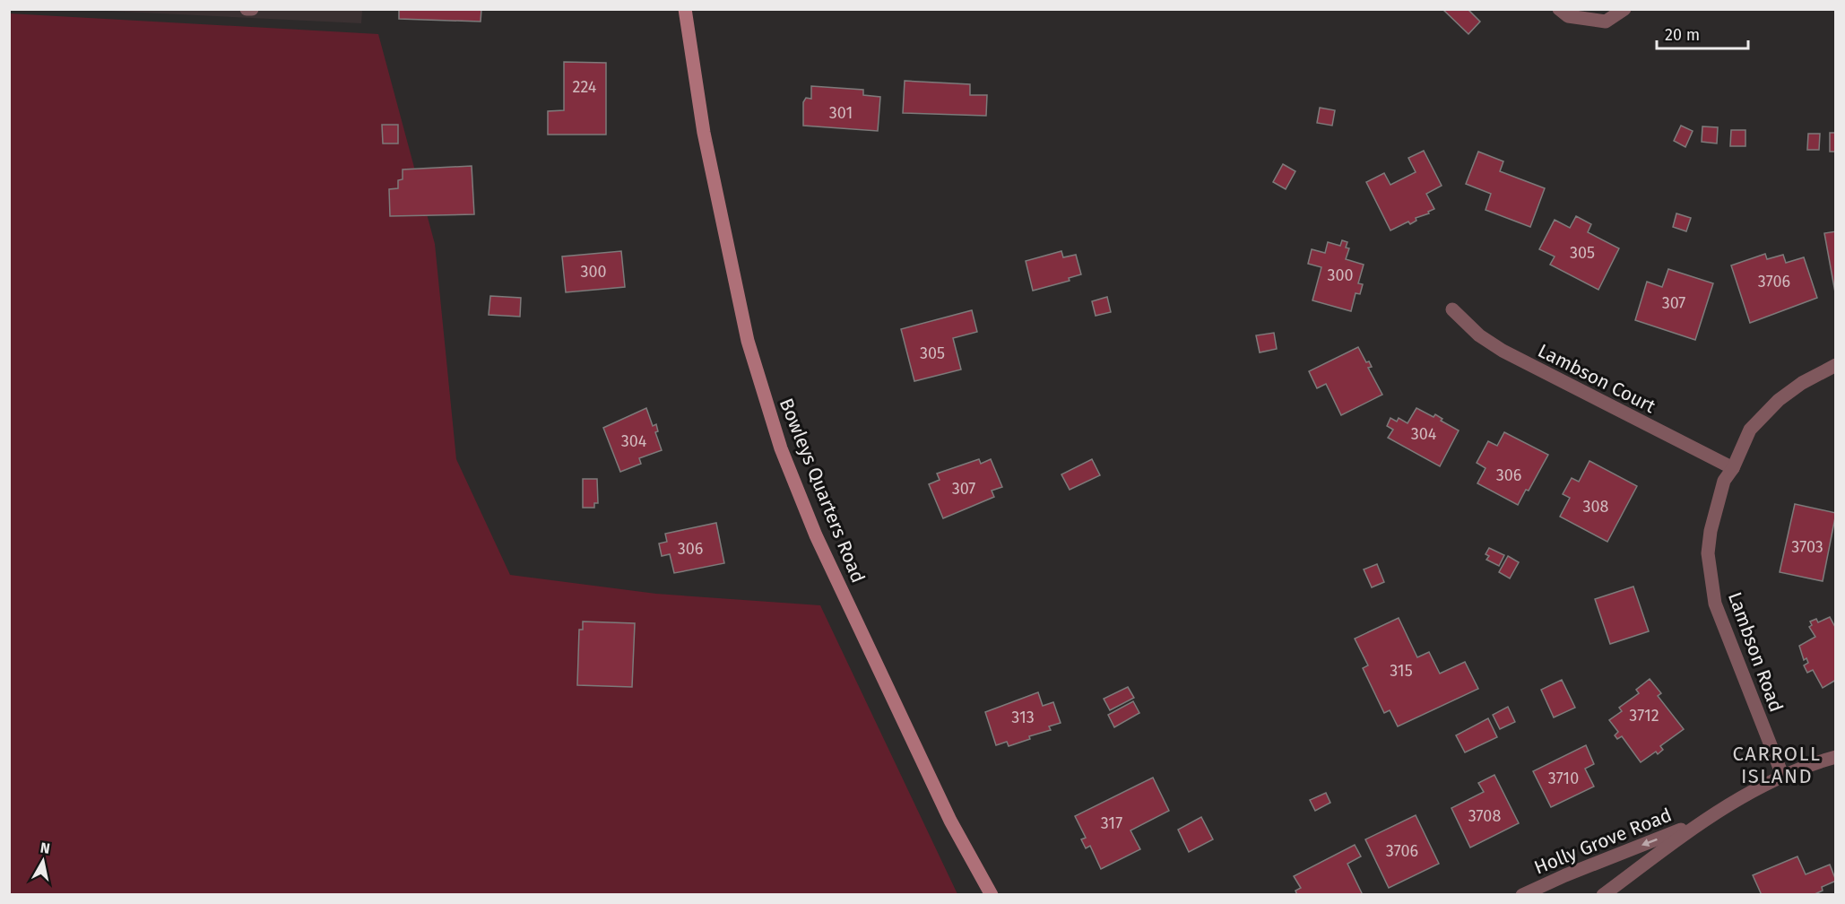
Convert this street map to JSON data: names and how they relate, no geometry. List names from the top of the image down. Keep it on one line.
{"streets":{"street":["Lambson Court","Bowleys Quarters Road","Lambson Road","Holly Grove Road"]},"crossings":[["Lambson Court","Lambson Road"],["Lambson Road","Holly Grove Road"]],"districts":["CARROLL ISLAND"],"house_numbers":["224","301","305","300","300","3706","307","305","304","304","306","307","308","3703","306","315","3712","313","3710","3708","317","3706"],"scale_bar":"20 m","north":"top"}
